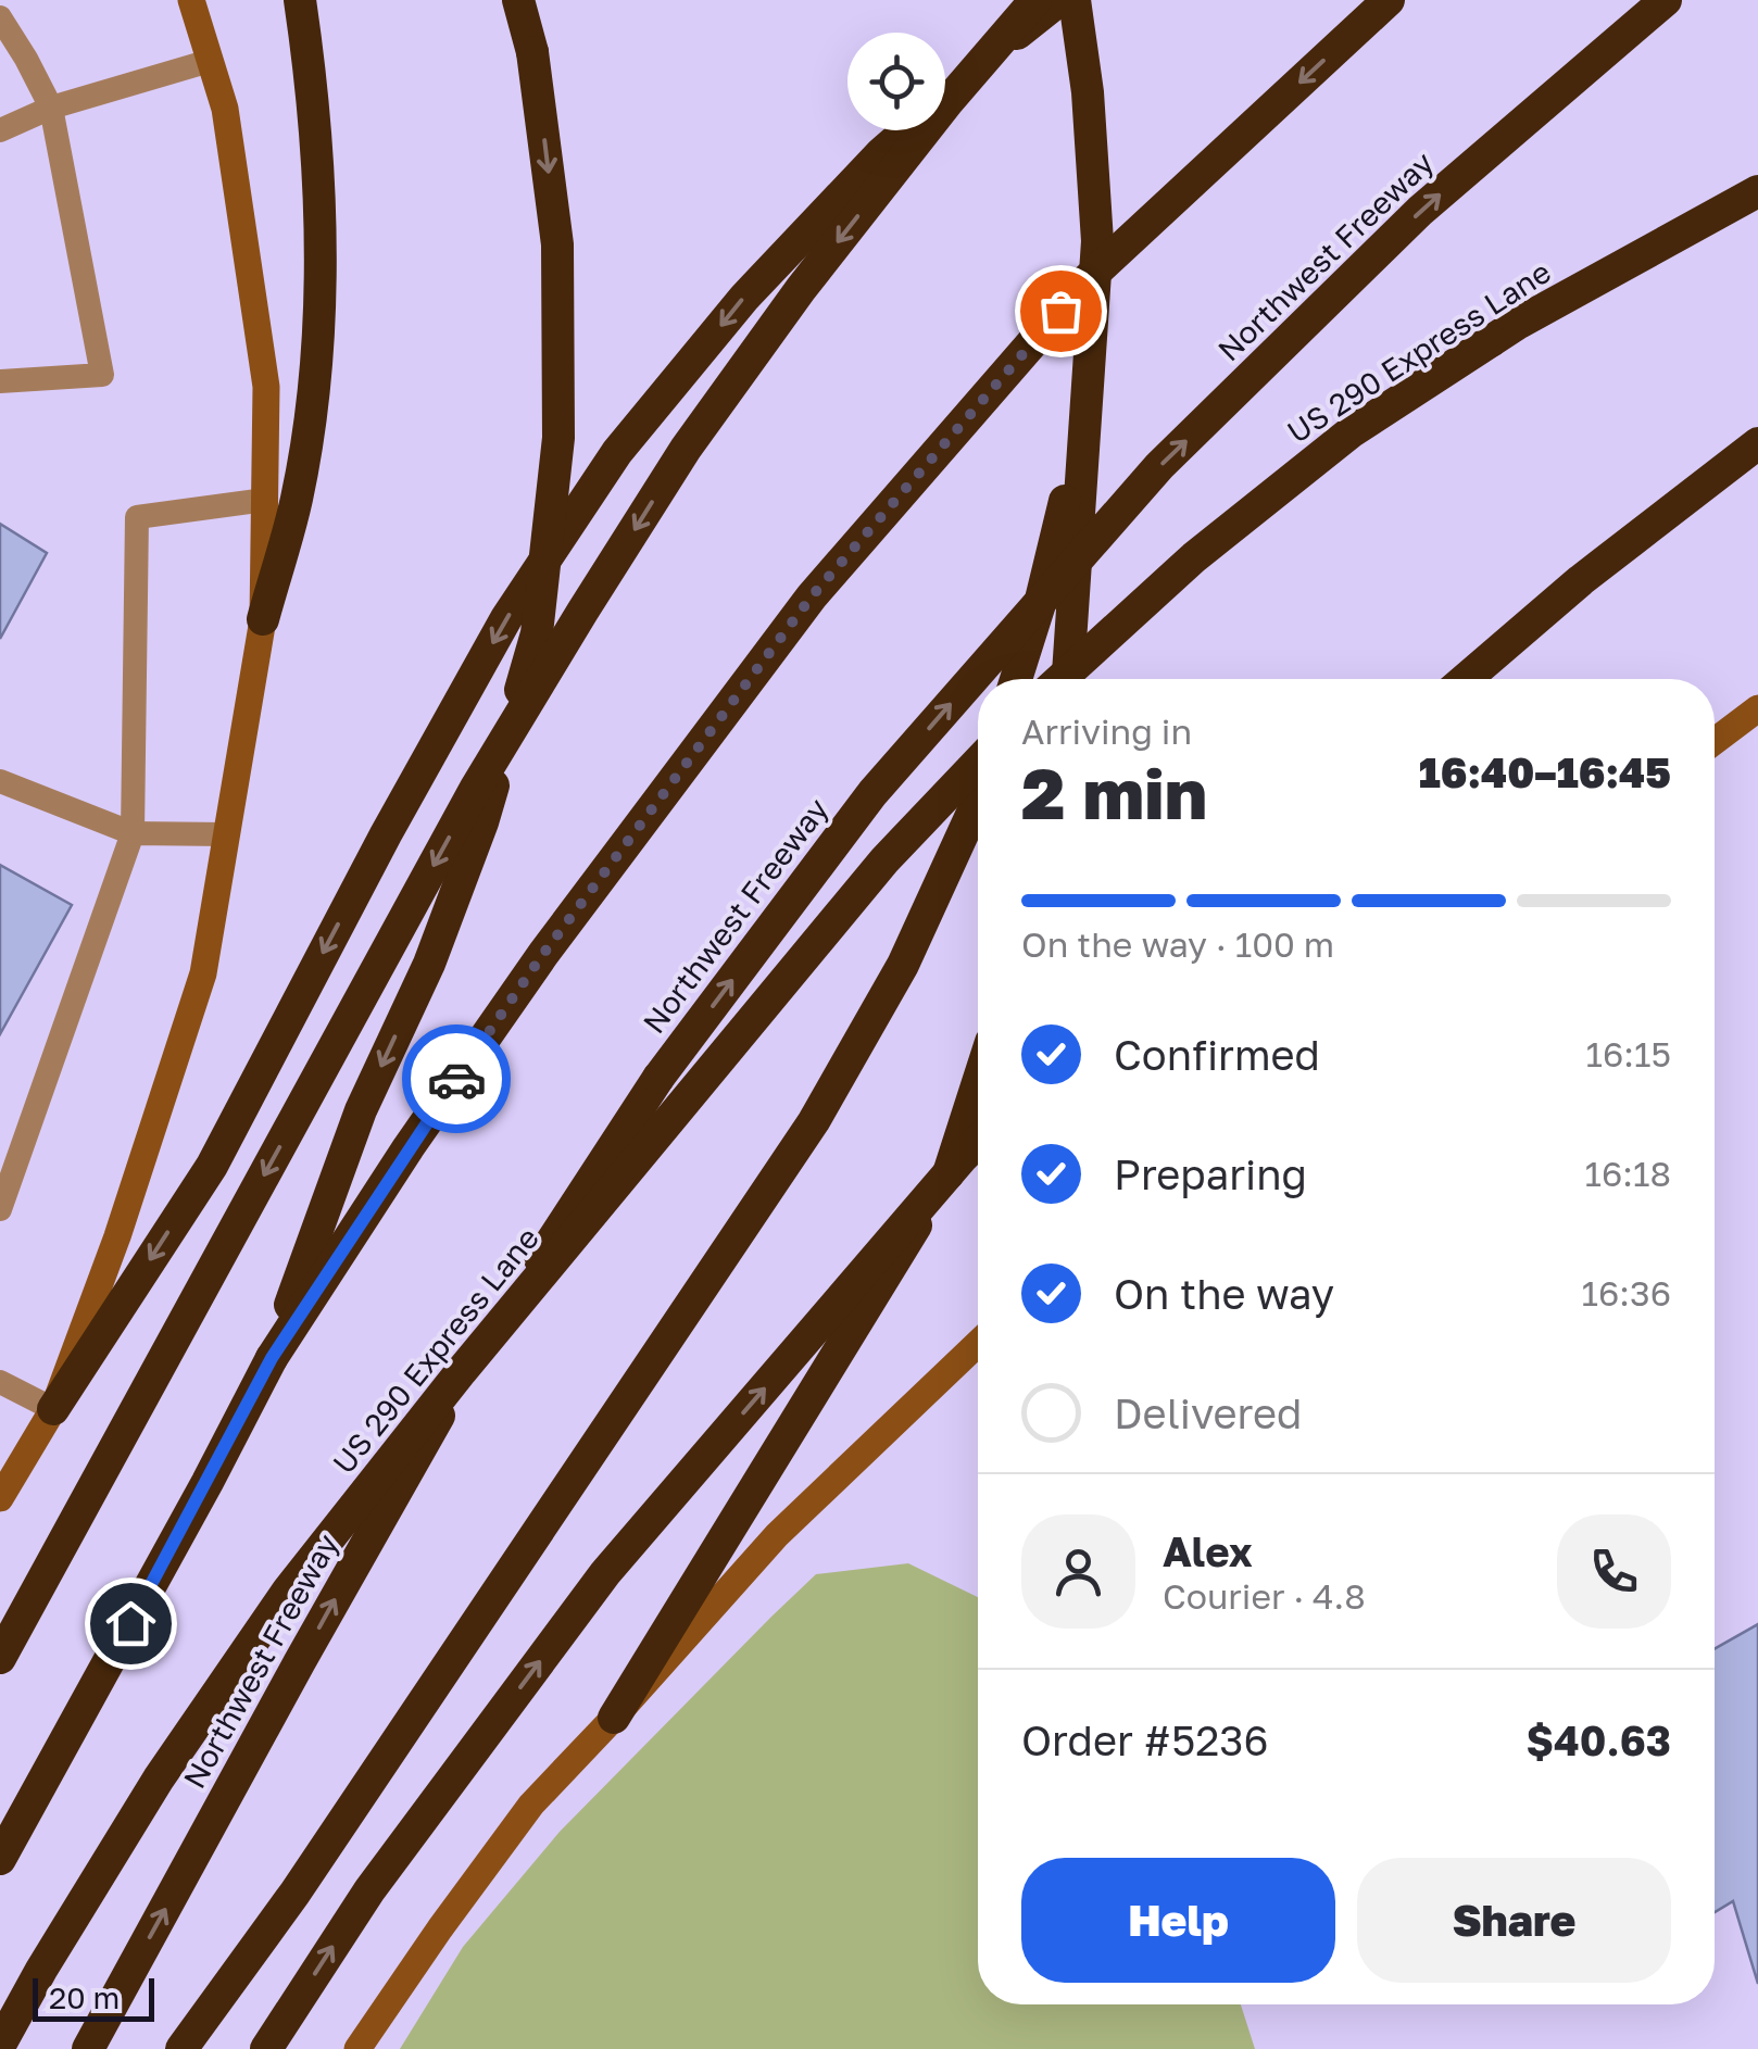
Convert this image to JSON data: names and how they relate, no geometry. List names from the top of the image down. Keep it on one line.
{"streets":{"highway":["Northwest Freeway","US 290 Express Lane"]},"scale_bar":"20 m","page":{"heading":["2 min","Arriving in","16:40–16:45"],"panel":["Alex","Courier · 4.8","Order #5236","$40.63"],"bar":"On the way · 100 m","list":[["Confirmed","16:15"],["Preparing","16:18"],["On the way","16:36"],"Delivered"],"buttons":["Help","Share"],"scale":"20 m"}}
